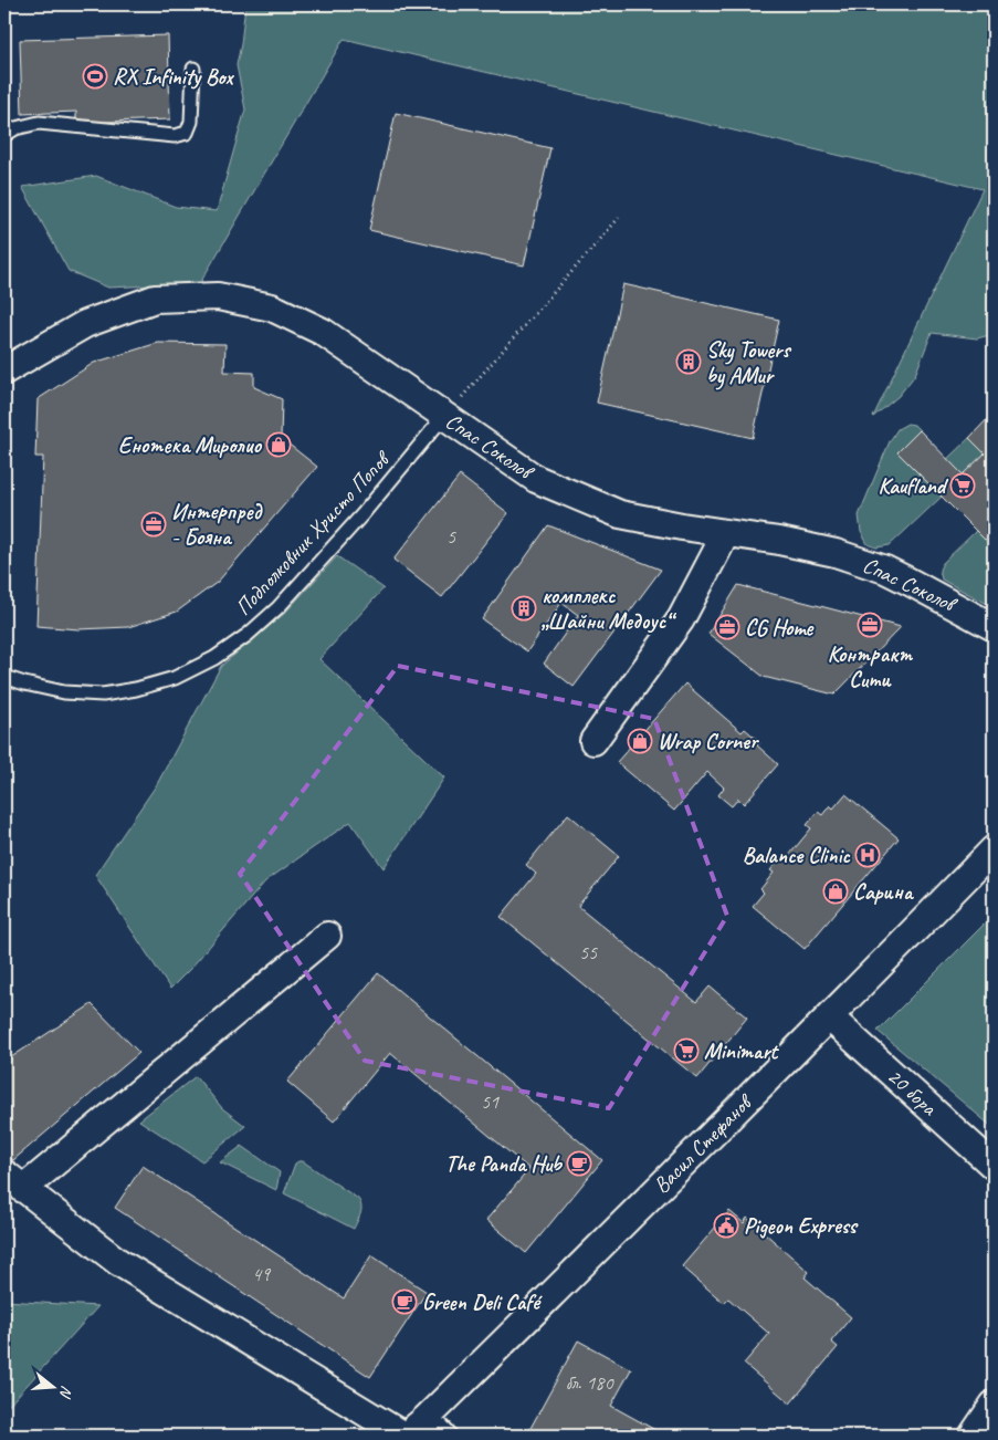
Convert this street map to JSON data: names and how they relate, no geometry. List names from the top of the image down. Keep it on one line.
{"streets":{"street":["Спас Соколов","20 бора","Васил Стефанов"],"lane":["Подполковник Христо Попов"]},"crossings":[["Спас Соколов","Подполковник Христо Попов"],["20 бора","Васил Стефанов"]],"places":{"sports":["RX Infinity Box"],"building":["Sky Towers by AMur","комплекс „Шайни Медоус“"],"shop":["Енотека Миролио","Wrap Corner","Сарина"],"supermarket":["Kaufland","Minimart"],"office":["Интерпред - Бояна","Контракт Сити","CG Home"],"hospital":["Balance Clinic"],"cafe":["The Panda Hub","Green Deli Café"],"public building":["Pigeon Express"]},"house_numbers":["5","55","51","49","бл. 180"],"north":"right"}
